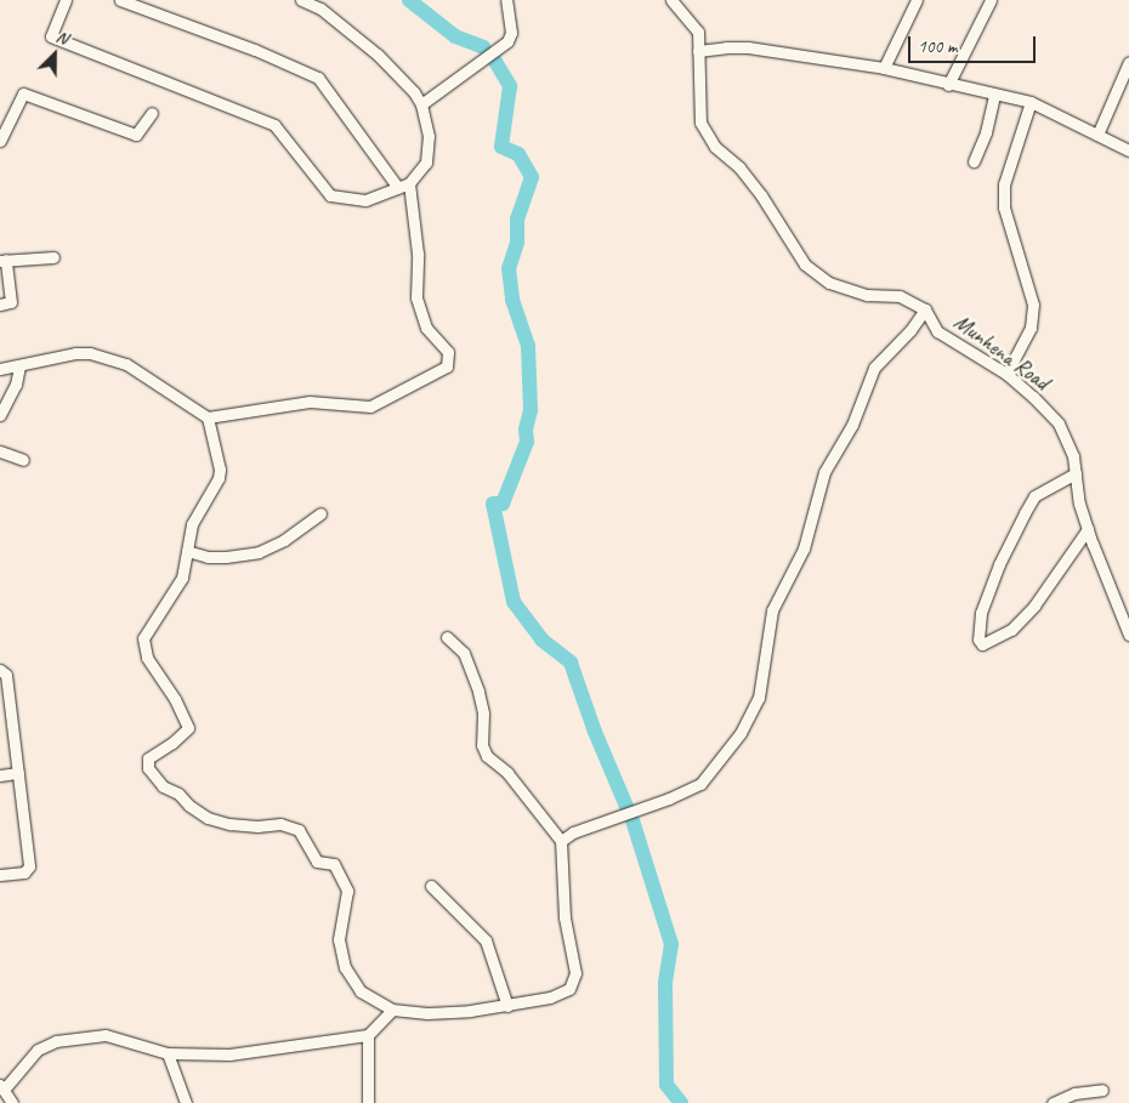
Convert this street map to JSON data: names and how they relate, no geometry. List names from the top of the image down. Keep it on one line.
{"streets":{"street":["Munhena Road"]},"scale_bar":"100 m","north":"top right"}
